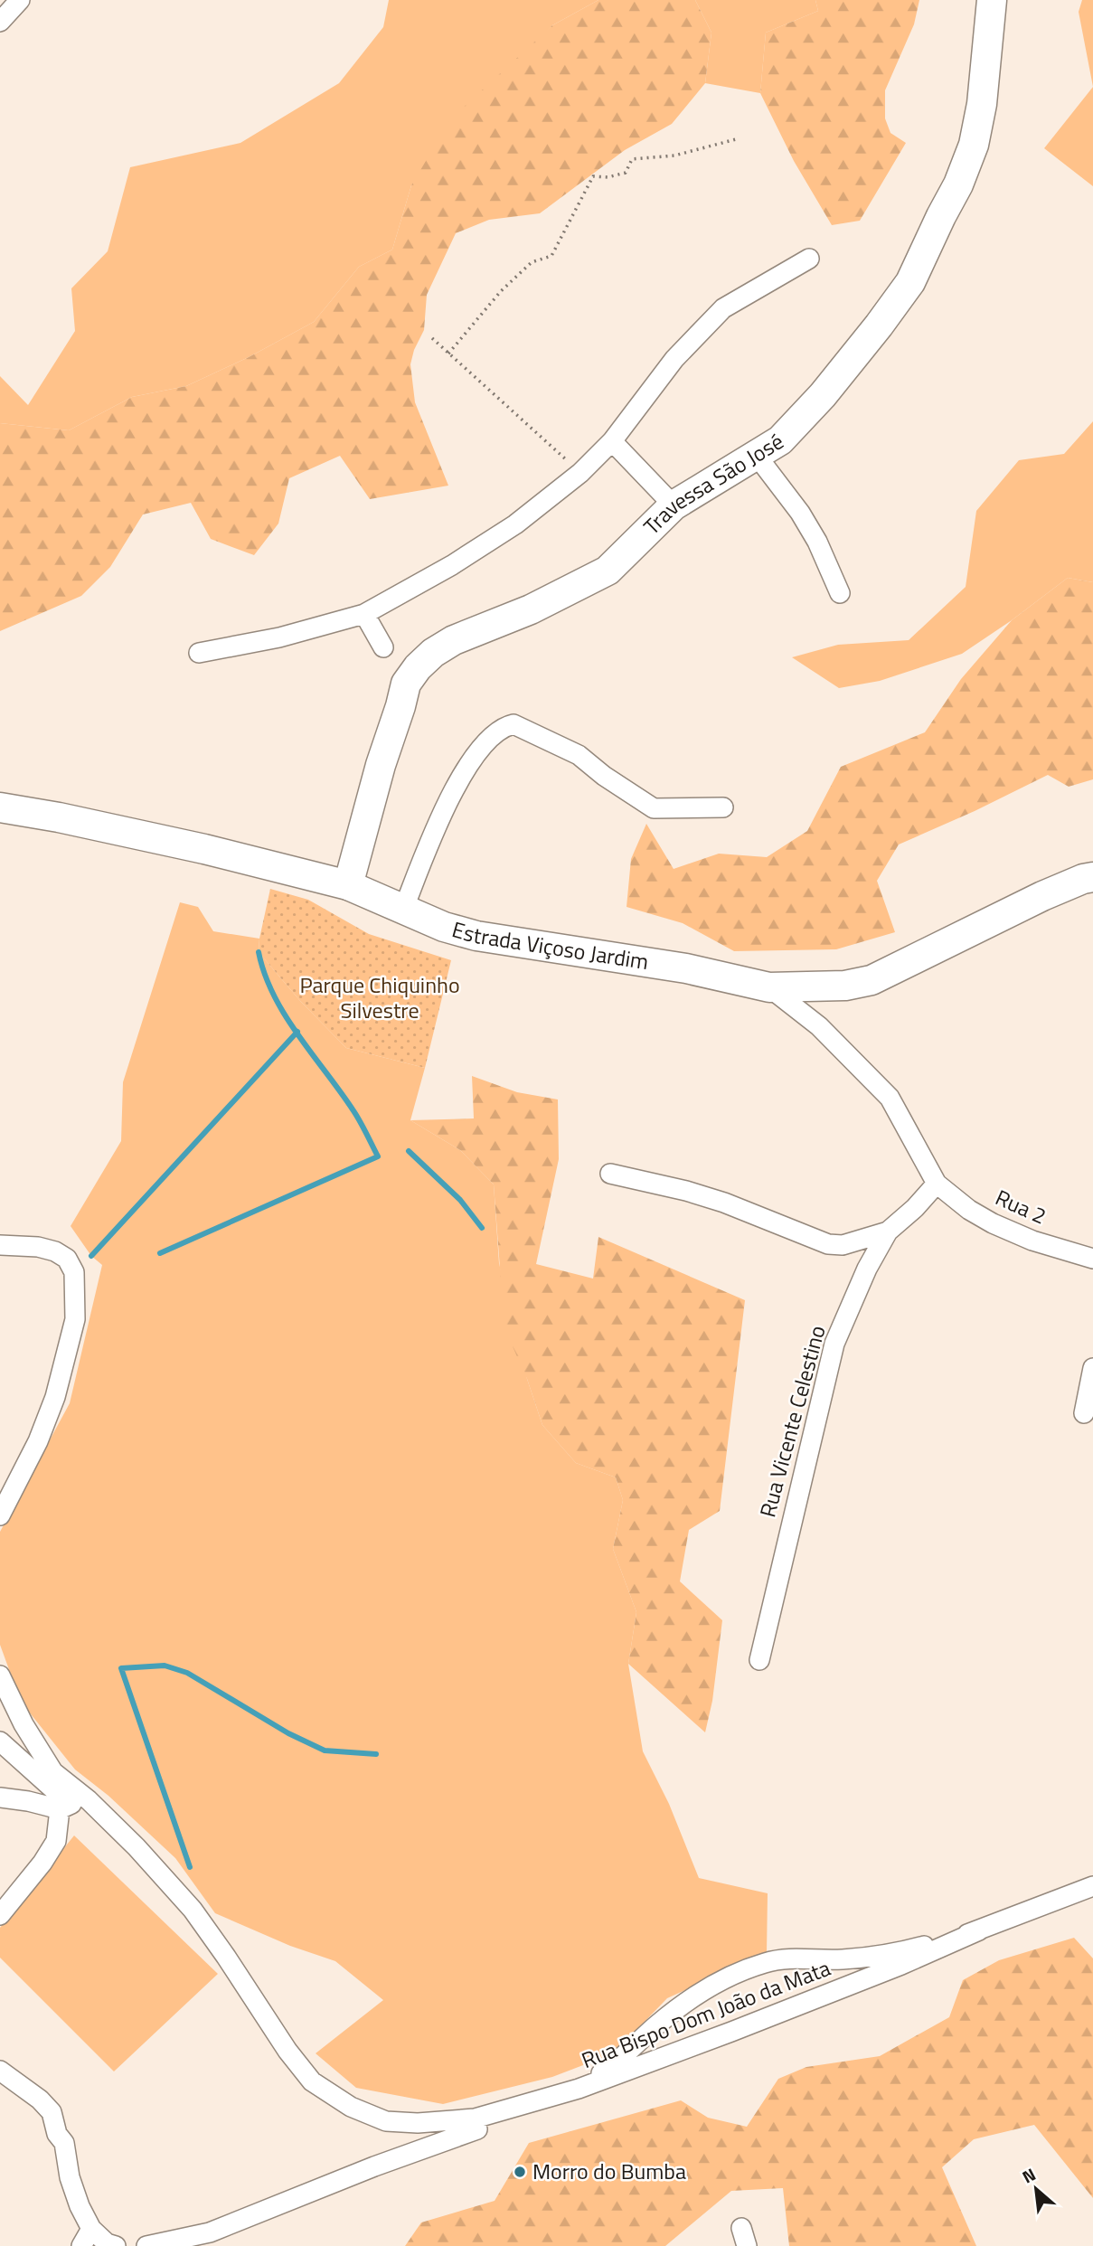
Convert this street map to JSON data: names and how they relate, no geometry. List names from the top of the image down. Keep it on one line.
{"streets":{"street":["Travessa São José","Estrada Viçoso Jardim","Rua 2","Rua Vicente Celestino","Rua Bispo Dom João da Mata"]},"crossings":[["Travessa São José","Estrada Viçoso Jardim"],["Rua 2","Rua Vicente Celestino"]],"parks":["Parque Chiquinho Silvestre"],"places":["Morro do Bumba"],"north":"top left"}
